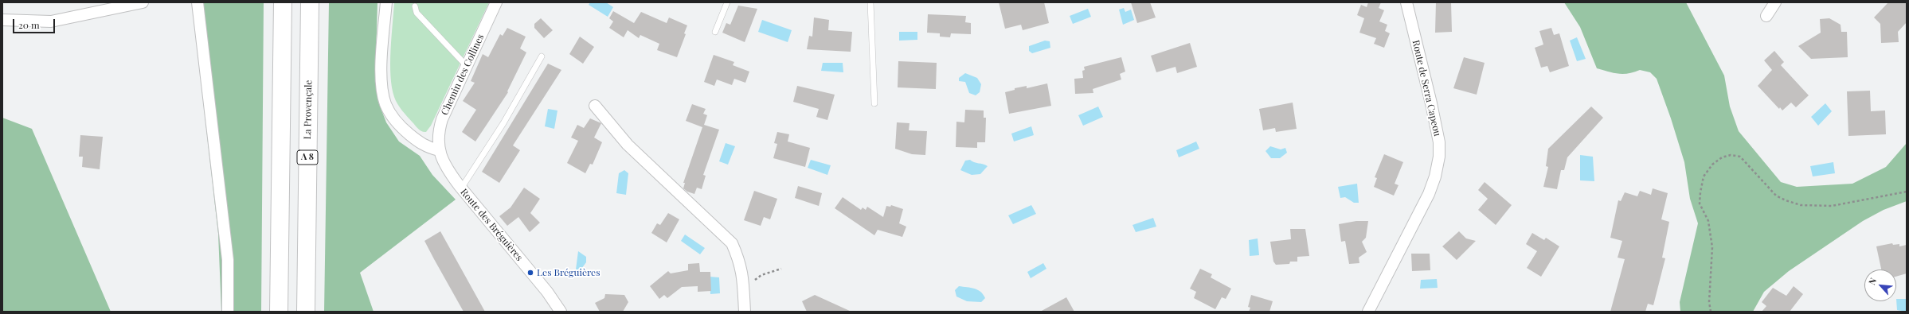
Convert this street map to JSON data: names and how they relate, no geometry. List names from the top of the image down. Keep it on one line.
{"streets":{"highway":["La Provençale","A 8"],"street":["Chemin des Collines","Route de Serra Capeou","Route des Bréguières"]},"crossings":[["Chemin des Collines","Route des Bréguières"]],"places":["Les Bréguières"],"scale_bar":"20 m","north":"top left"}
